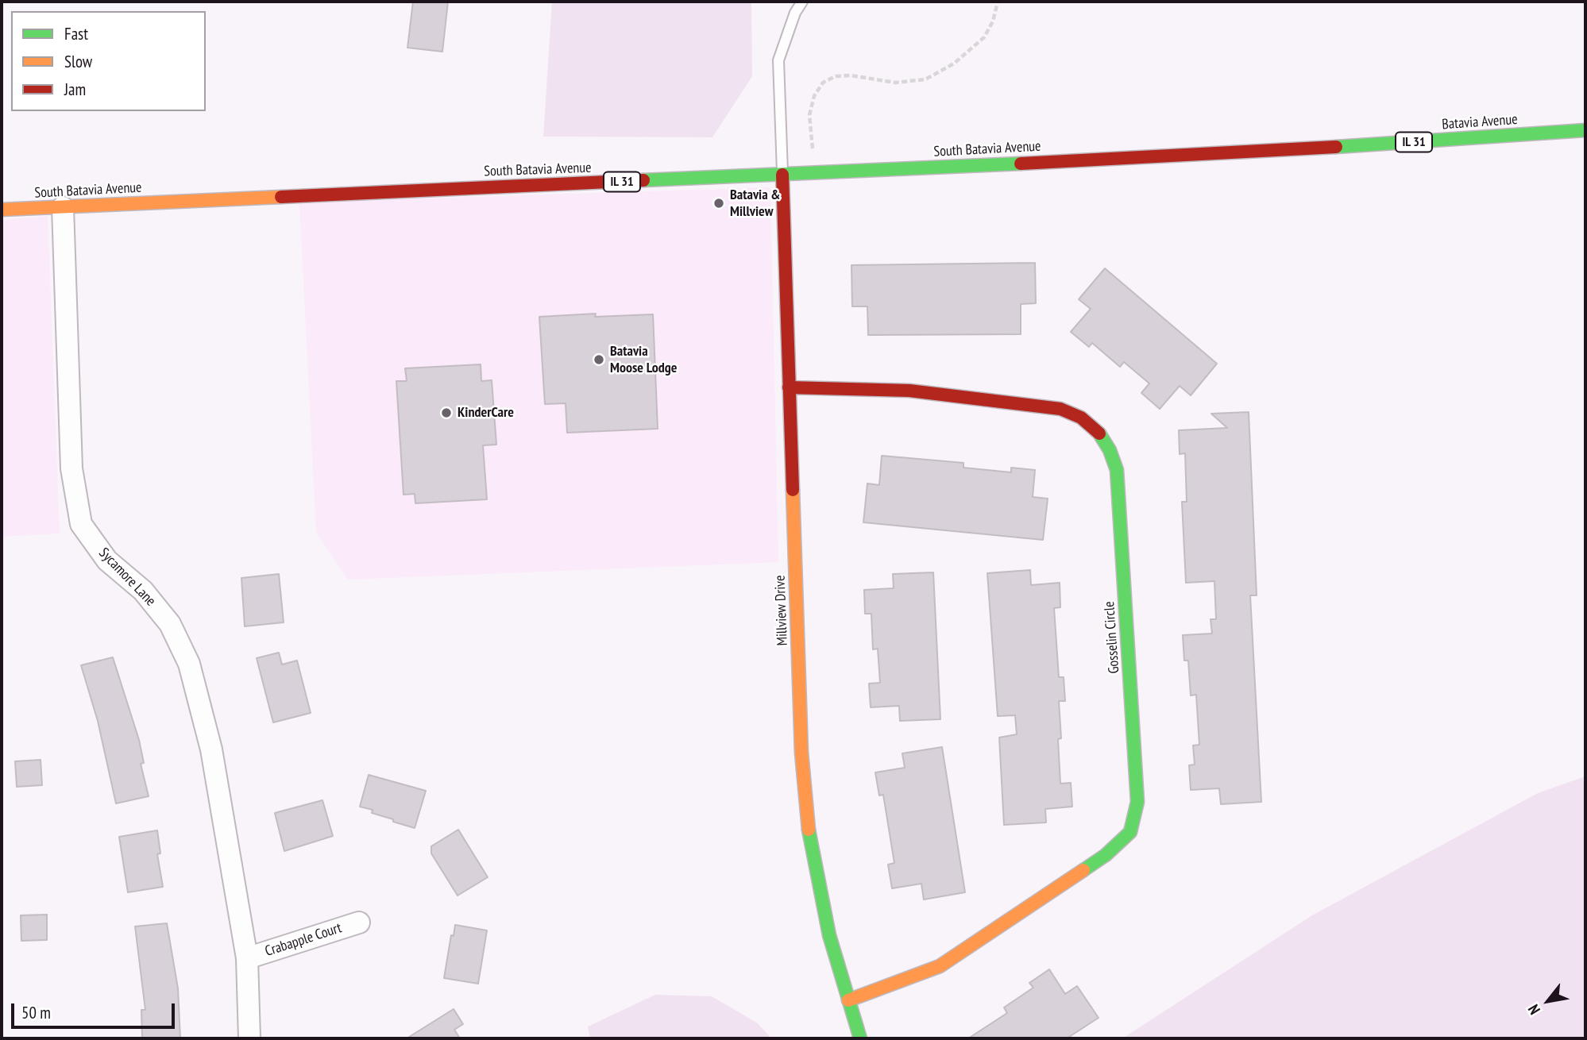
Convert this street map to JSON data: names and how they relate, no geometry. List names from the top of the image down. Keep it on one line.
{"streets":{"street":["Batavia Avenue","IL 31","South Batavia Avenue","Sycamore Lane","Millview Drive","Gosselin Circle","Crabapple Court"]},"crossings":[["Batavia Avenue","South Batavia Avenue"],["South Batavia Avenue","Sycamore Lane"],["South Batavia Avenue","Millview Drive"],["Sycamore Lane","Crabapple Court"],["Millview Drive","Gosselin Circle"]],"places":["Batavia & Millview","Batavia Moose Lodge","KinderCare"],"legend":["Fast","Slow","Jam"],"scale_bar":"50 m","north":"bottom left"}
